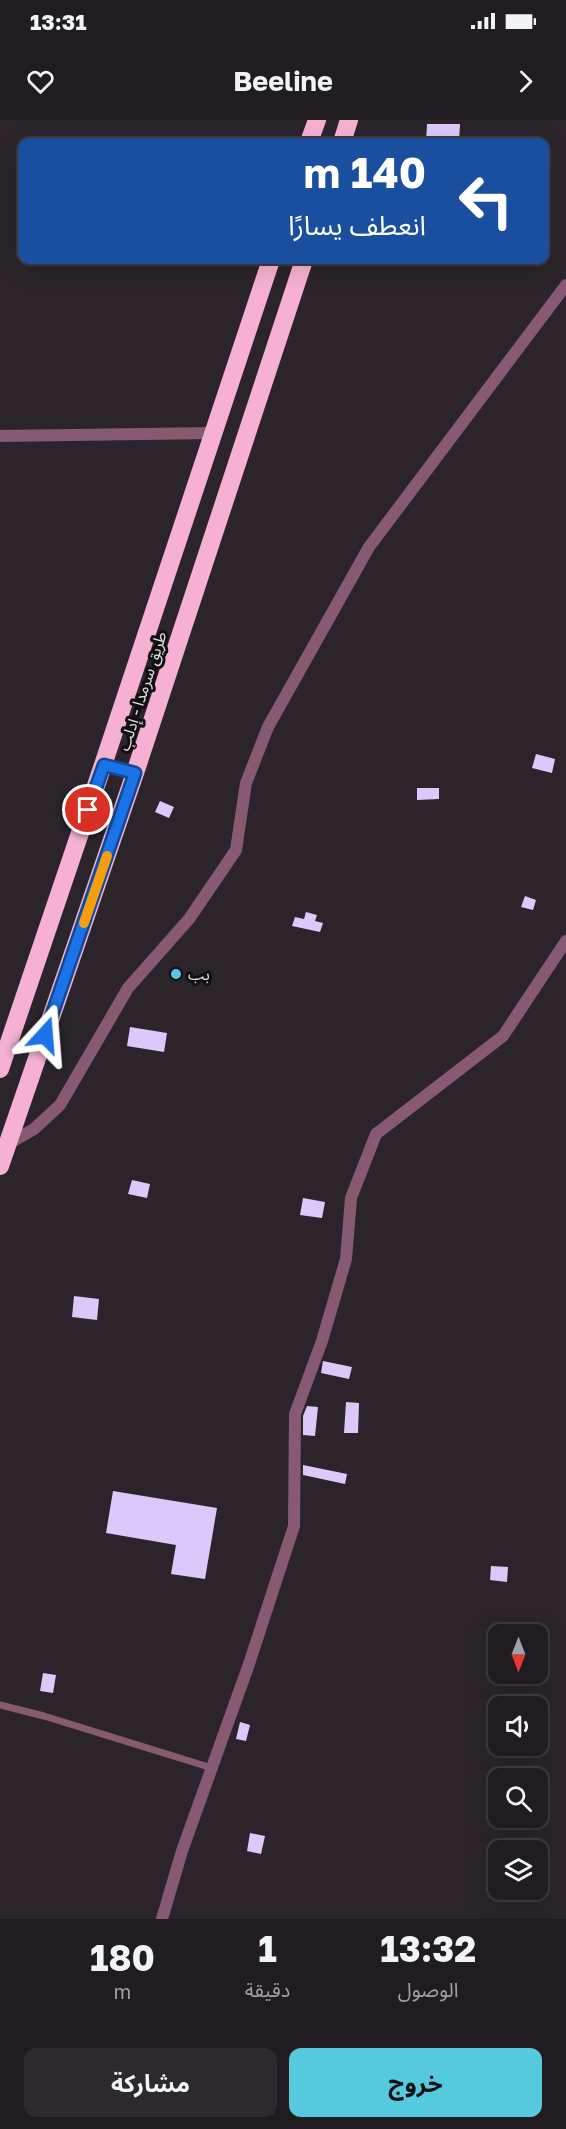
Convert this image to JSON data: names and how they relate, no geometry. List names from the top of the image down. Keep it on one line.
{"streets":{"highway":["طريق سرمدا - إدلب"]},"places":["بب"],"north":"bottom","page":{"status":"13:31","header":"Beeline","turn":["140 m","انعطف يسارًا"],"eta":["13:32","الوصول","1","دقيقة","180","m"],"buttons":["خروج","مشاركة"]}}
